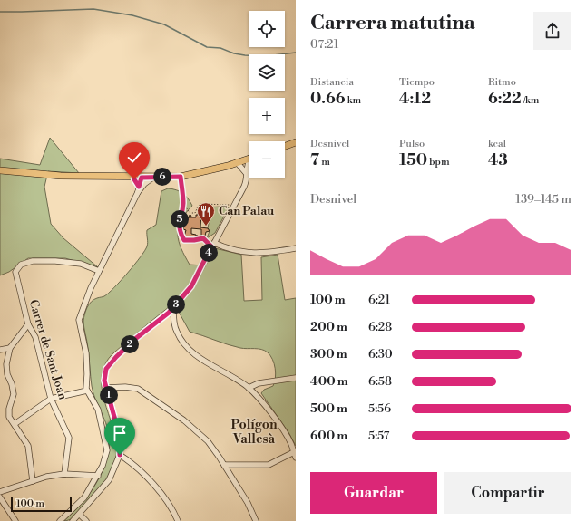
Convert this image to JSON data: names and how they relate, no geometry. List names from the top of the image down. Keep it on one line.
{"streets":{"street":["Carrer de Sant Joan"]},"districts":["Polígon Vallesà"],"places":{"restaurant":["Can Palau"]},"scale_bar":"100 m","page":{"heading":["Carrera matutina","07:21"],"map_buttons":["+","−"],"stats":[["Distancia","0.66 km"],["Tiempo","4:12"],["Ritmo","6:22 /km"],["Desnivel","7 m"],["Pulso","150 bpm"],["kcal","43"]],"pins":["6","5","4","3","2","1"],"chart":["Desnivel","139–145 m"],"list":[{"name":"100 m","note":"6:21"},{"name":"200 m","note":"6:28"},{"name":"300 m","note":"6:30"},{"name":"400 m","note":"6:58"},{"name":"500 m","note":"5:56"},{"name":"600 m","note":"5:57"}],"buttons":["Guardar","Compartir"],"scale":"100 m"}}
